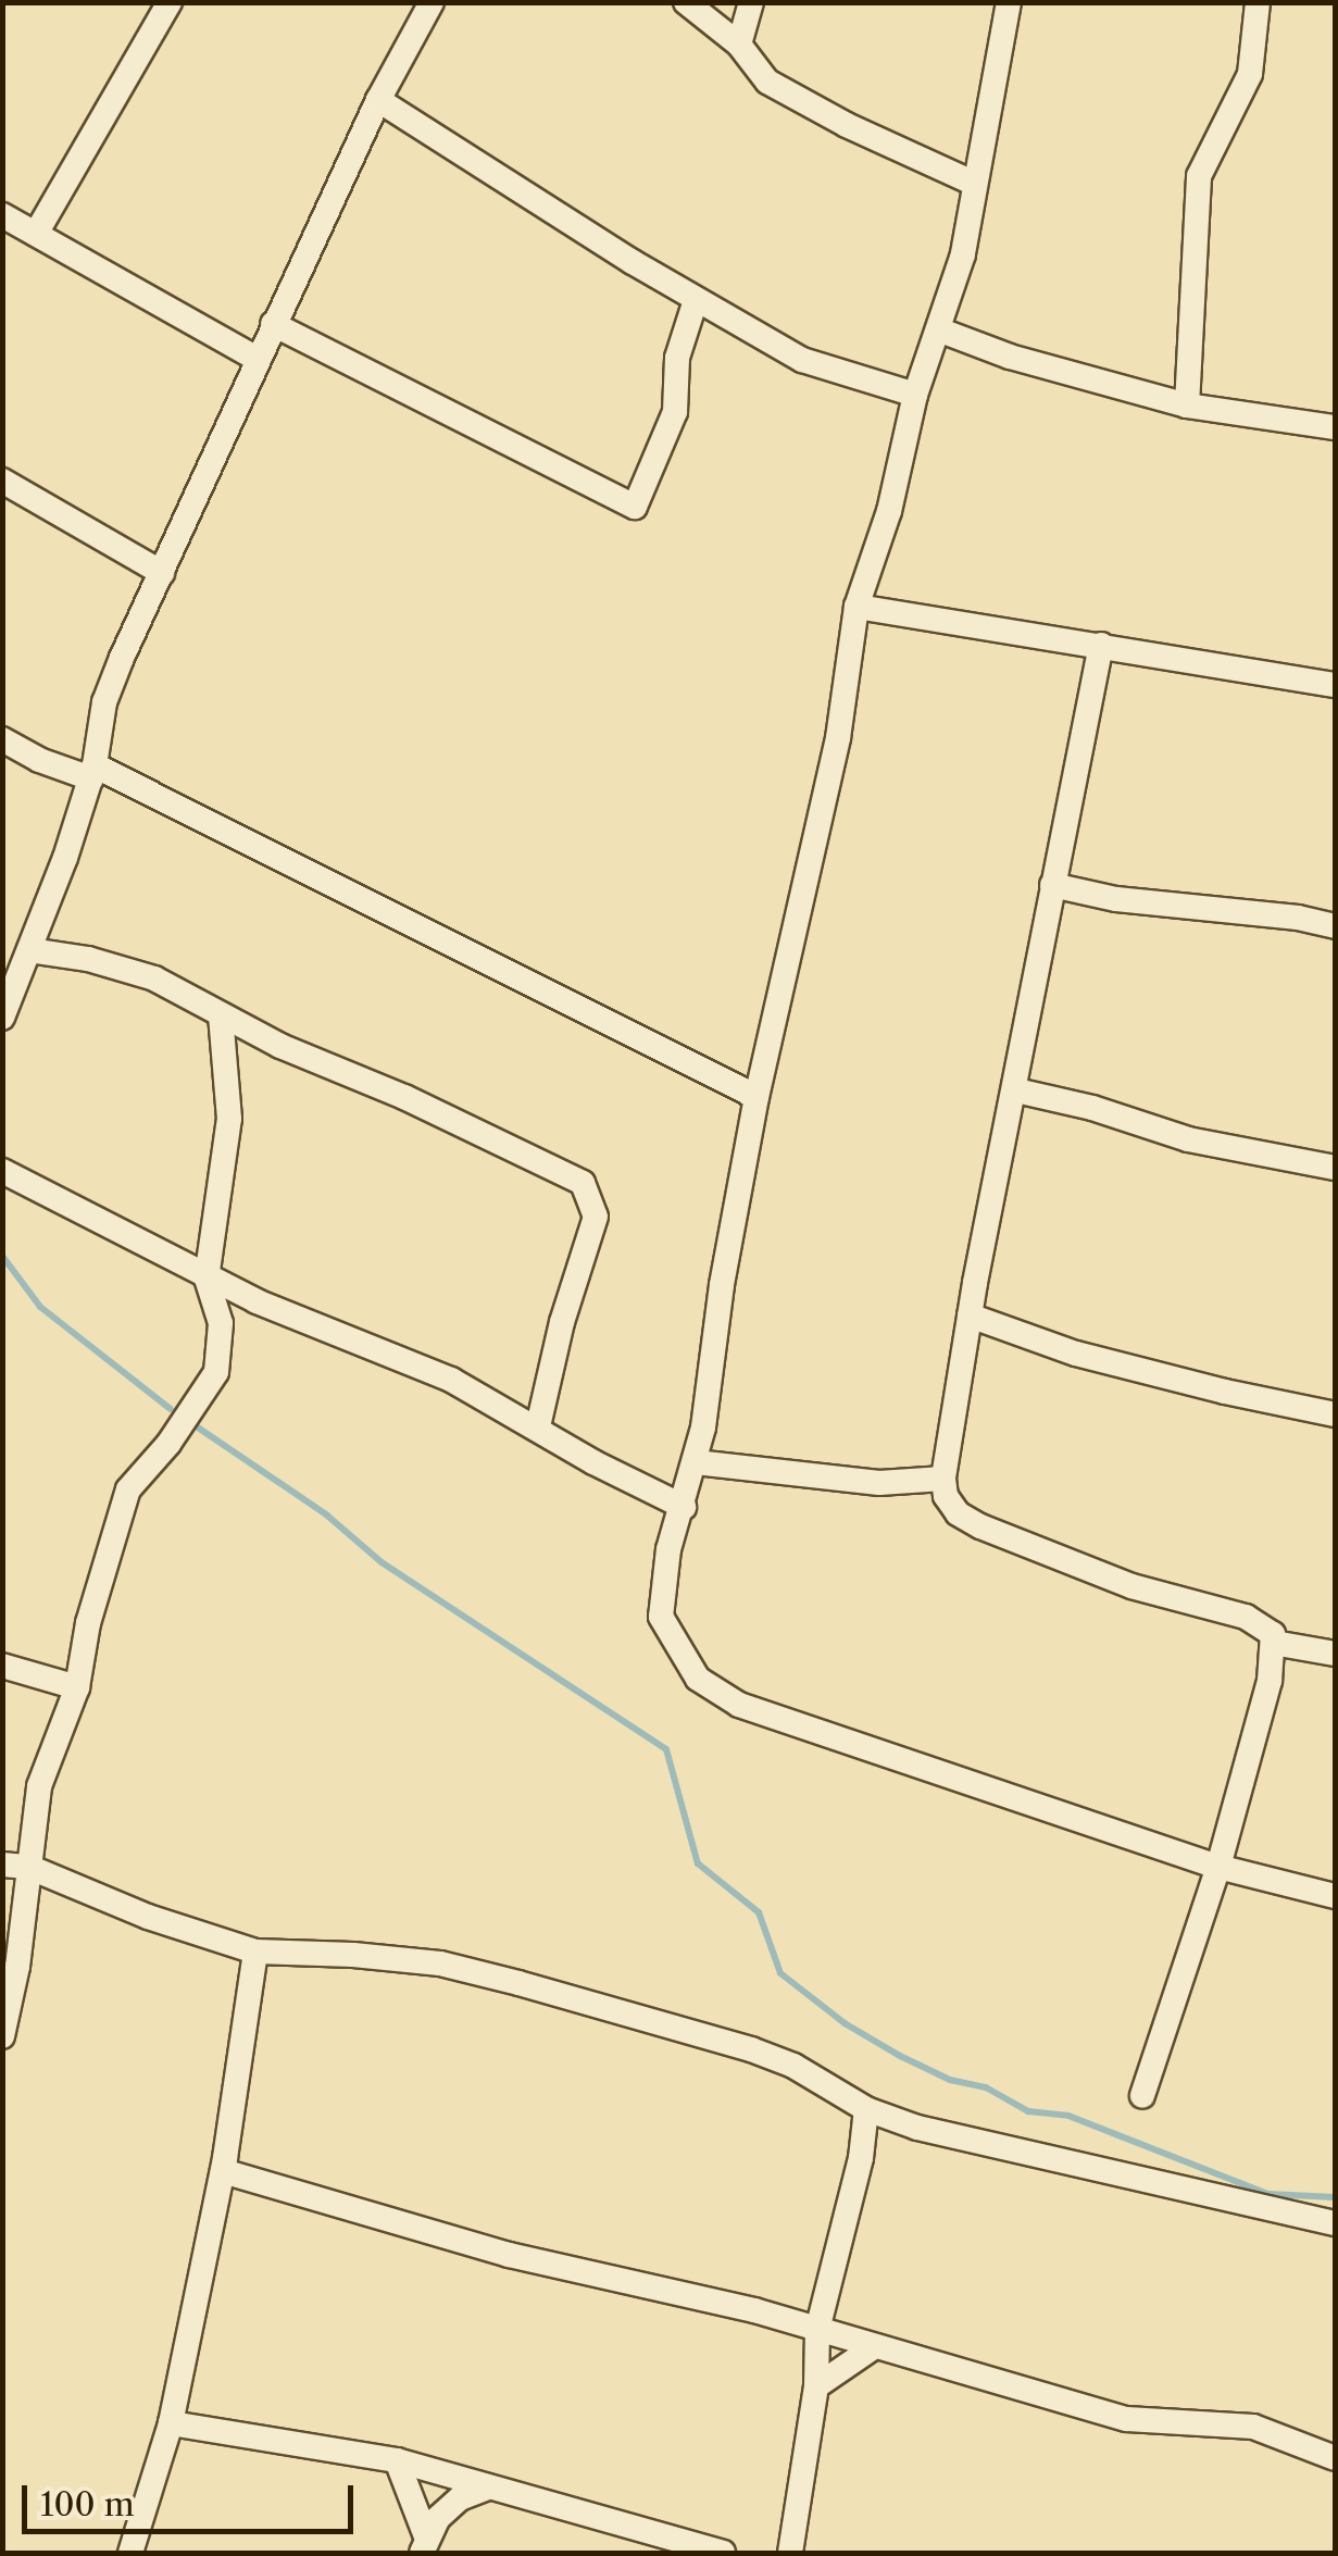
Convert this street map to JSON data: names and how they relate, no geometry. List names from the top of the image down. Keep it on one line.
{"scale_bar":"100 m"}
